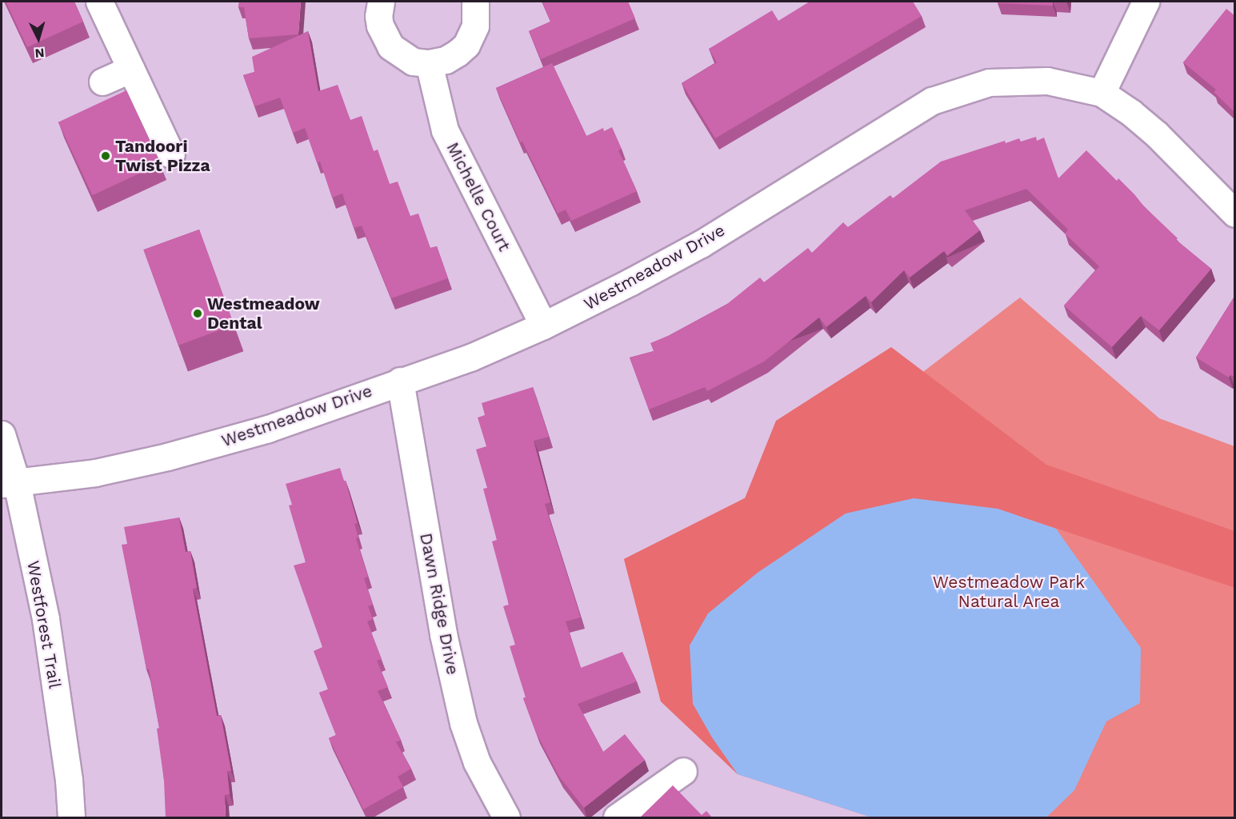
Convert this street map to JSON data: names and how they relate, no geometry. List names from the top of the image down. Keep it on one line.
{"streets":{"street":["Michelle Court","Westmeadow Drive","Dawn Ridge Drive","Westforest Trail"]},"crossings":[["Michelle Court","Westmeadow Drive"],["Westmeadow Drive","Dawn Ridge Drive"],["Westmeadow Drive","Westforest Trail"]],"parks":["Westmeadow Park Natural Area"],"places":["Tandoori Twist Pizza","Westmeadow Dental"],"north":"bottom"}
